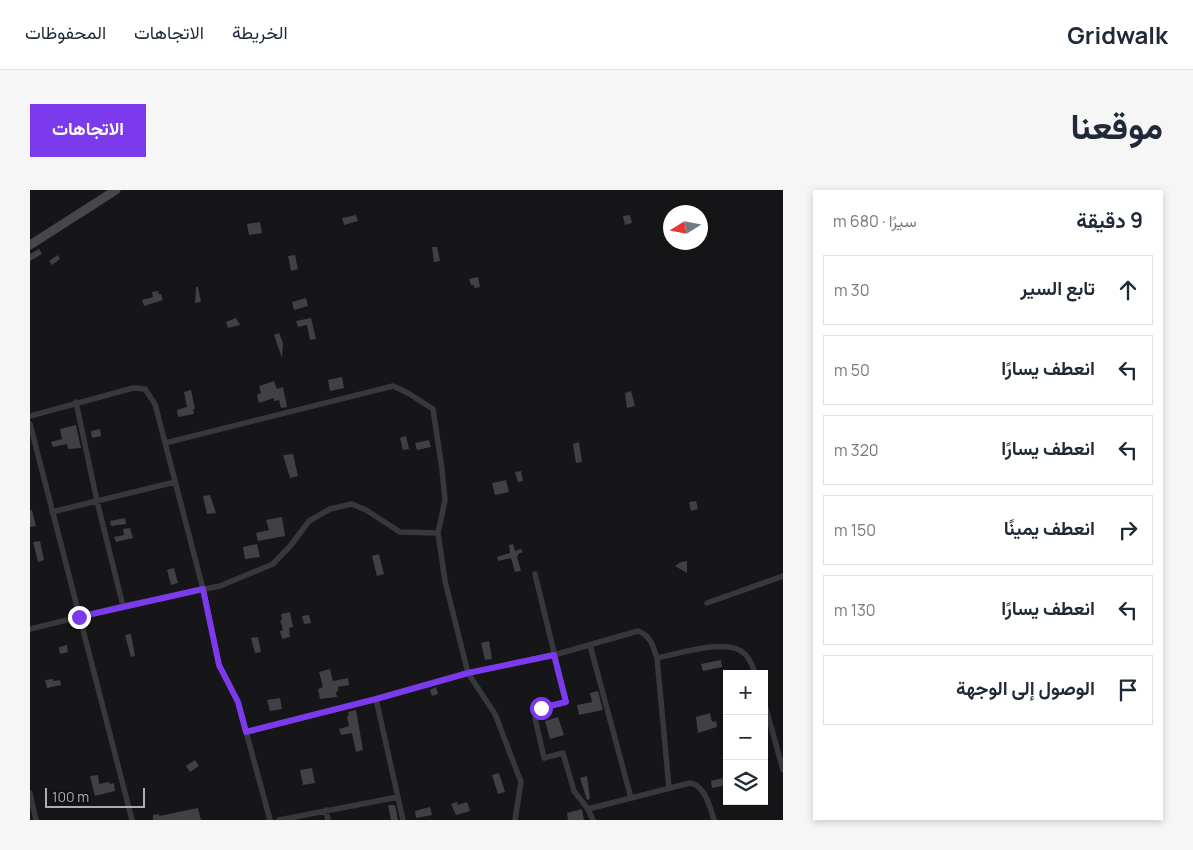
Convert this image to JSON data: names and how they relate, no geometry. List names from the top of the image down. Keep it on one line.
{"scale_bar":"100 m","north":"left","page":{"header":"Gridwalk","nav":["الخريطة","الاتجاهات","المحفوظات"],"title":"موقعنا","buttons":"الاتجاهات","heading":["9 دقيقة","سيرًا · 680 m"],"list":[["تابع السير","30 m"],["انعطف يسارًا","50 m"],["انعطف يسارًا","320 m"],["انعطف يمينًا","150 m"],["انعطف يسارًا","130 m"],"الوصول إلى الوجهة"],"map_buttons":["+","−"],"scale":"100 m"}}
